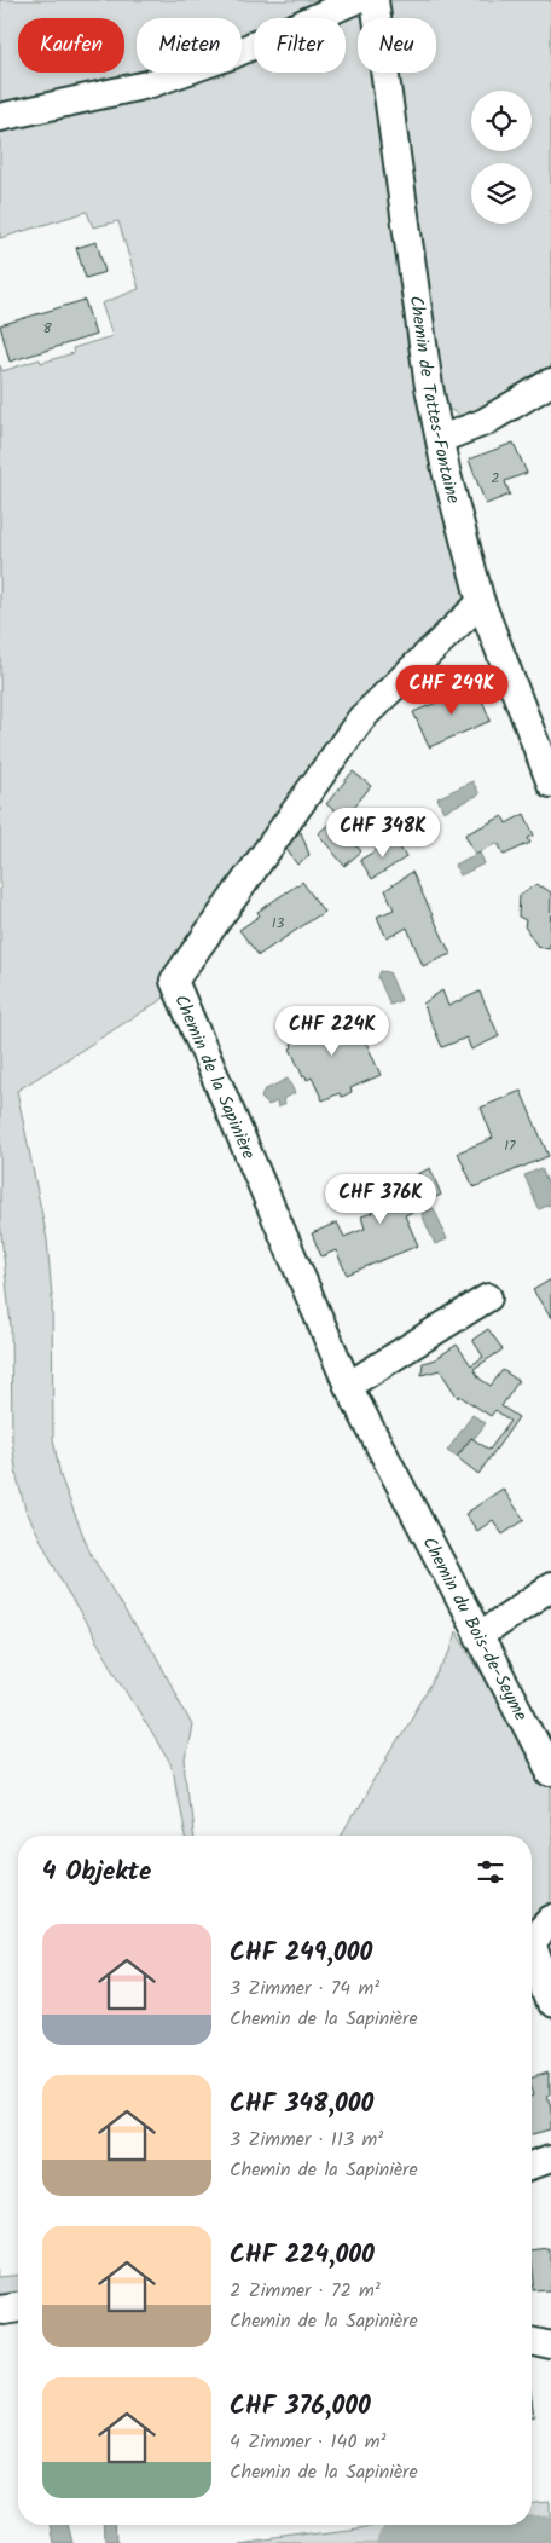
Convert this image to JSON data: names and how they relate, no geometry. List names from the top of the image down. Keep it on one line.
{"streets":{"street":["Chemin de Tattes-Fontaine","Chemin de la Sapinière","Chemin du Bois-de-Seyme"]},"crossings":[["Chemin de Tattes-Fontaine","Chemin de la Sapinière"],["Chemin de la Sapinière","Chemin du Bois-de-Seyme"]],"house_numbers":["8","2","13","17"],"page":{"chip":["Kaufen","Mieten","Filter","Neu"],"price":["CHF 249K","CHF 348K","CHF 224K","CHF 376K"],"heading":"4 Objekte","list":[{"name":"CHF 249,000","note":"3 Zimmer · 74 m² · Chemin de la Sapinière"},{"name":"CHF 348,000","note":"3 Zimmer · 113 m² · Chemin de la Sapinière"},{"name":"CHF 224,000","note":"2 Zimmer · 72 m² · Chemin de la Sapinière"},{"name":"CHF 376,000","note":"4 Zimmer · 140 m² · Chemin de la Sapinière"}]}}
